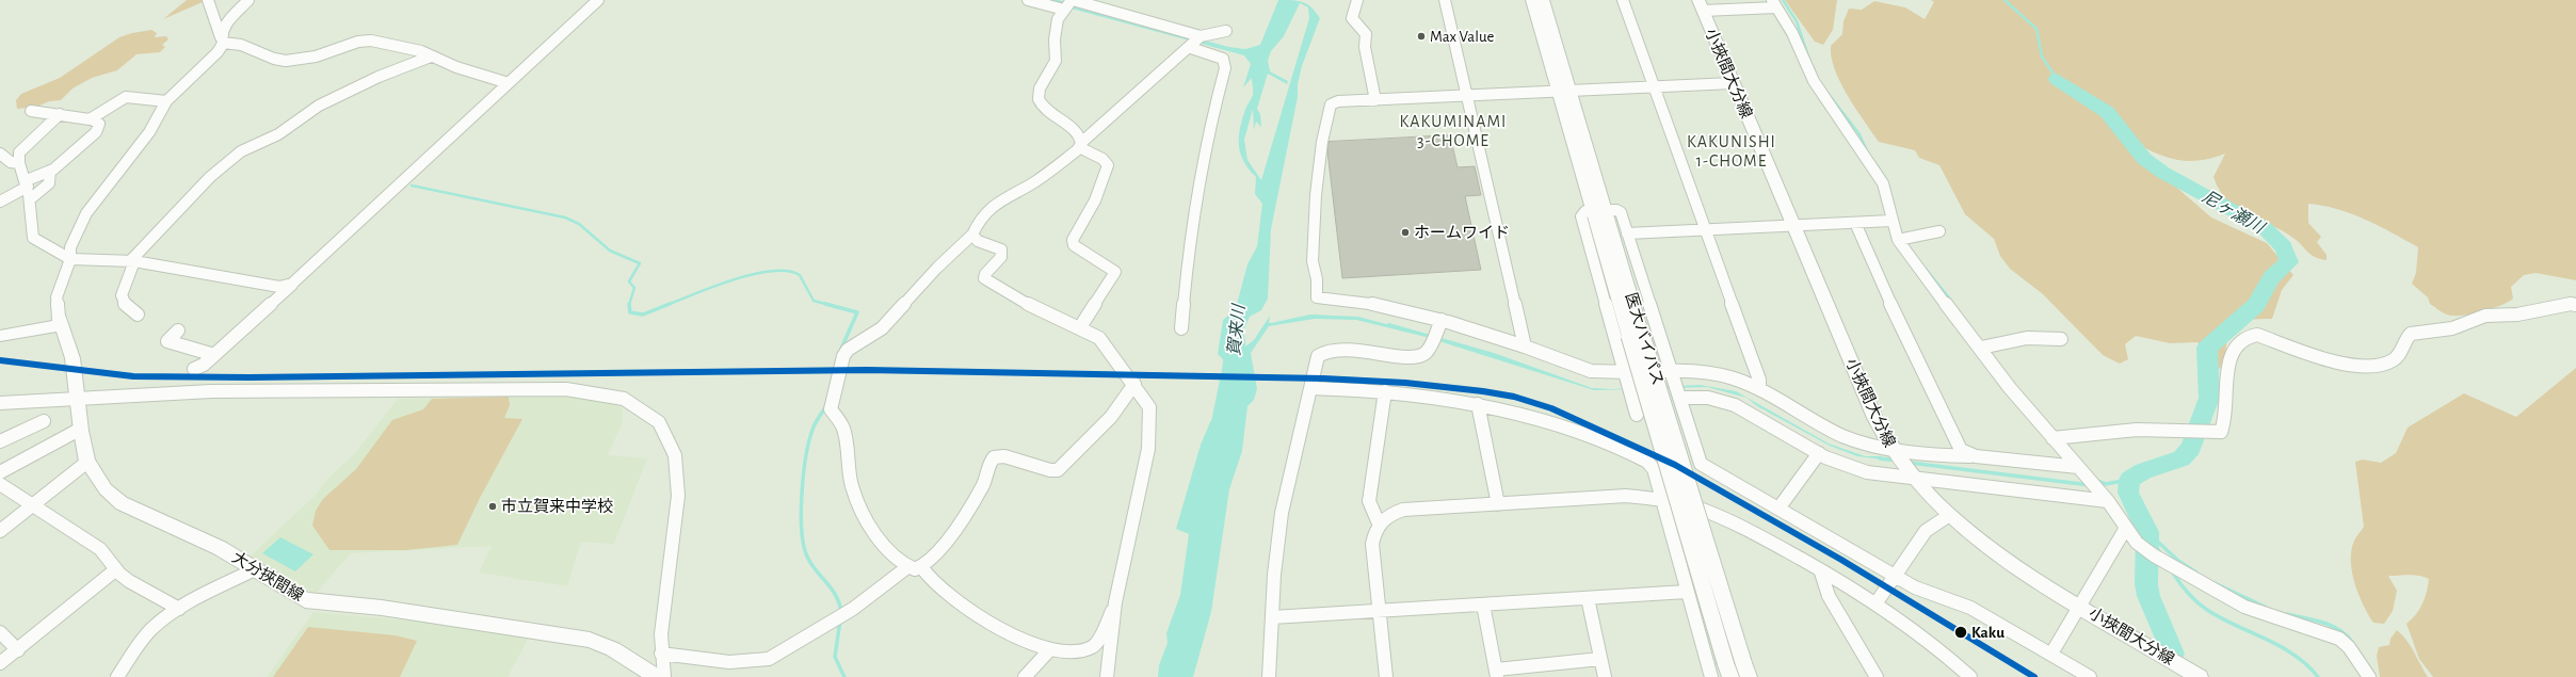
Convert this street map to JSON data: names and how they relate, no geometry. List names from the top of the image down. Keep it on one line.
{"streets":{"main road":["小挾間大分線","医大バイパス","大分挾間線"]},"districts":["KAKUMINAMI 3-CHOME","KAKUNISHI 1-CHOME"],"water":["尼ヶ瀬川","賀来川"],"places":["Max Value","ホームワイド","市立賀来中学校","Kaku"]}
